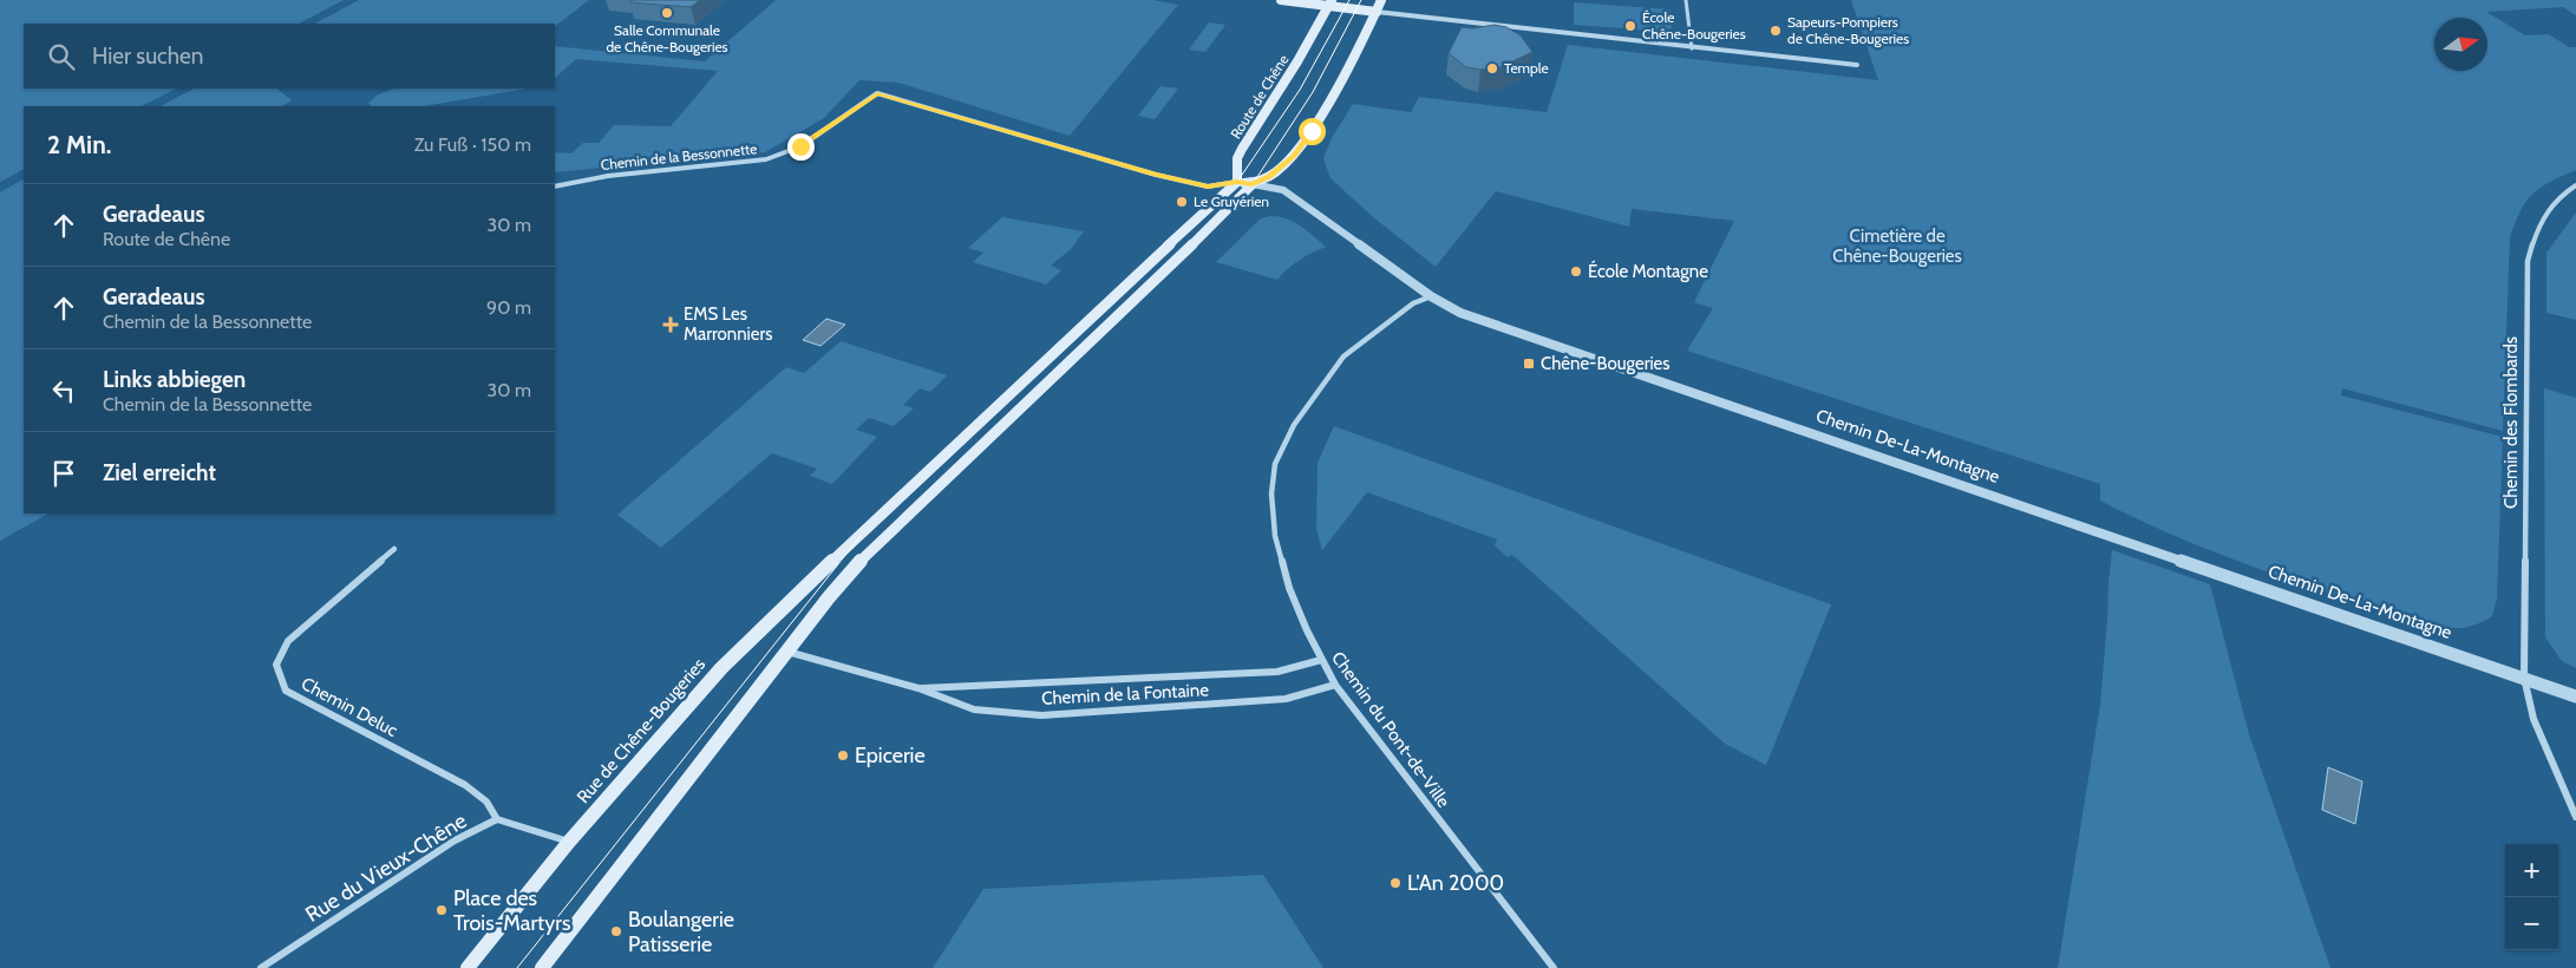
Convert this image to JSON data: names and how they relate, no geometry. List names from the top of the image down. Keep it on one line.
{"streets":{"main road":["Route de Chêne","Rue de Chêne-Bougeries"],"street":["Chemin de la Bessonnette","Chemin des Flombards","Chemin De-La-Montagne","Chemin de la Fontaine","Chemin Deluc","Chemin du Pont-de-Ville","Rue du Vieux-Chêne"]},"crossings":[["Route de Chêne","Chemin de la Bessonnette"],["Route de Chêne","Rue de Chêne-Bougeries"],["Chemin de la Bessonnette","Rue de Chêne-Bougeries"],["Chemin des Flombards","Chemin De-La-Montagne"],["Chemin De-La-Montagne","Chemin du Pont-de-Ville"],["Chemin de la Fontaine","Chemin du Pont-de-Ville"],["Chemin Deluc","Rue du Vieux-Chêne"]],"parks":["Cimetière de Chêne-Bougeries"],"places":{"other":["Salle Communale de Chêne-Bougeries","École Chêne-Bougeries","Sapeurs-Pompiers de Chêne-Bougeries","Temple","Le Gruyérien","École Montagne","Epicerie","L'An 2000","Place des Trois-Martyrs","Boulangerie Patisserie"],"health":["EMS Les Marronniers"],"transit":["Chêne-Bougeries"]},"north":"right","page":{"search":"Hier suchen","heading":["2 Min.","Zu Fuß · 150 m"],"list":[["Geradeaus","Route de Chêne","30 m"],["Geradeaus","Chemin de la Bessonnette","90 m"],["Links abbiegen","Chemin de la Bessonnette","30 m"],"Ziel erreicht"],"map_buttons":["+","−"]}}
